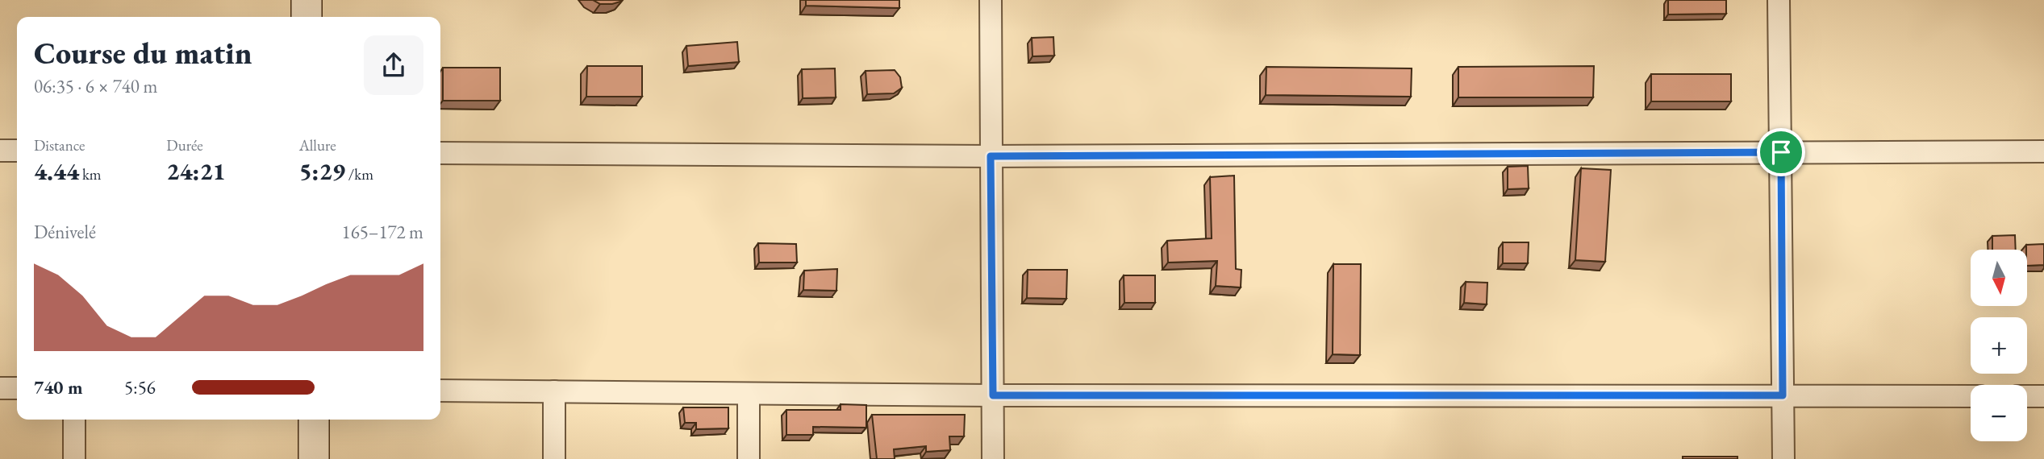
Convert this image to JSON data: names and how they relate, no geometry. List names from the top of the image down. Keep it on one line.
{"north":"bottom","page":{"heading":["Course du matin","06:35 · 6 × 740 m"],"stats":[["Distance","4.44 km"],["Durée","24:21"],["Allure","5:29 /km"]],"chart":["Dénivelé","165–172 m"],"map_buttons":["+","−"],"list":[{"name":"740 m","note":"5:56"}]}}
